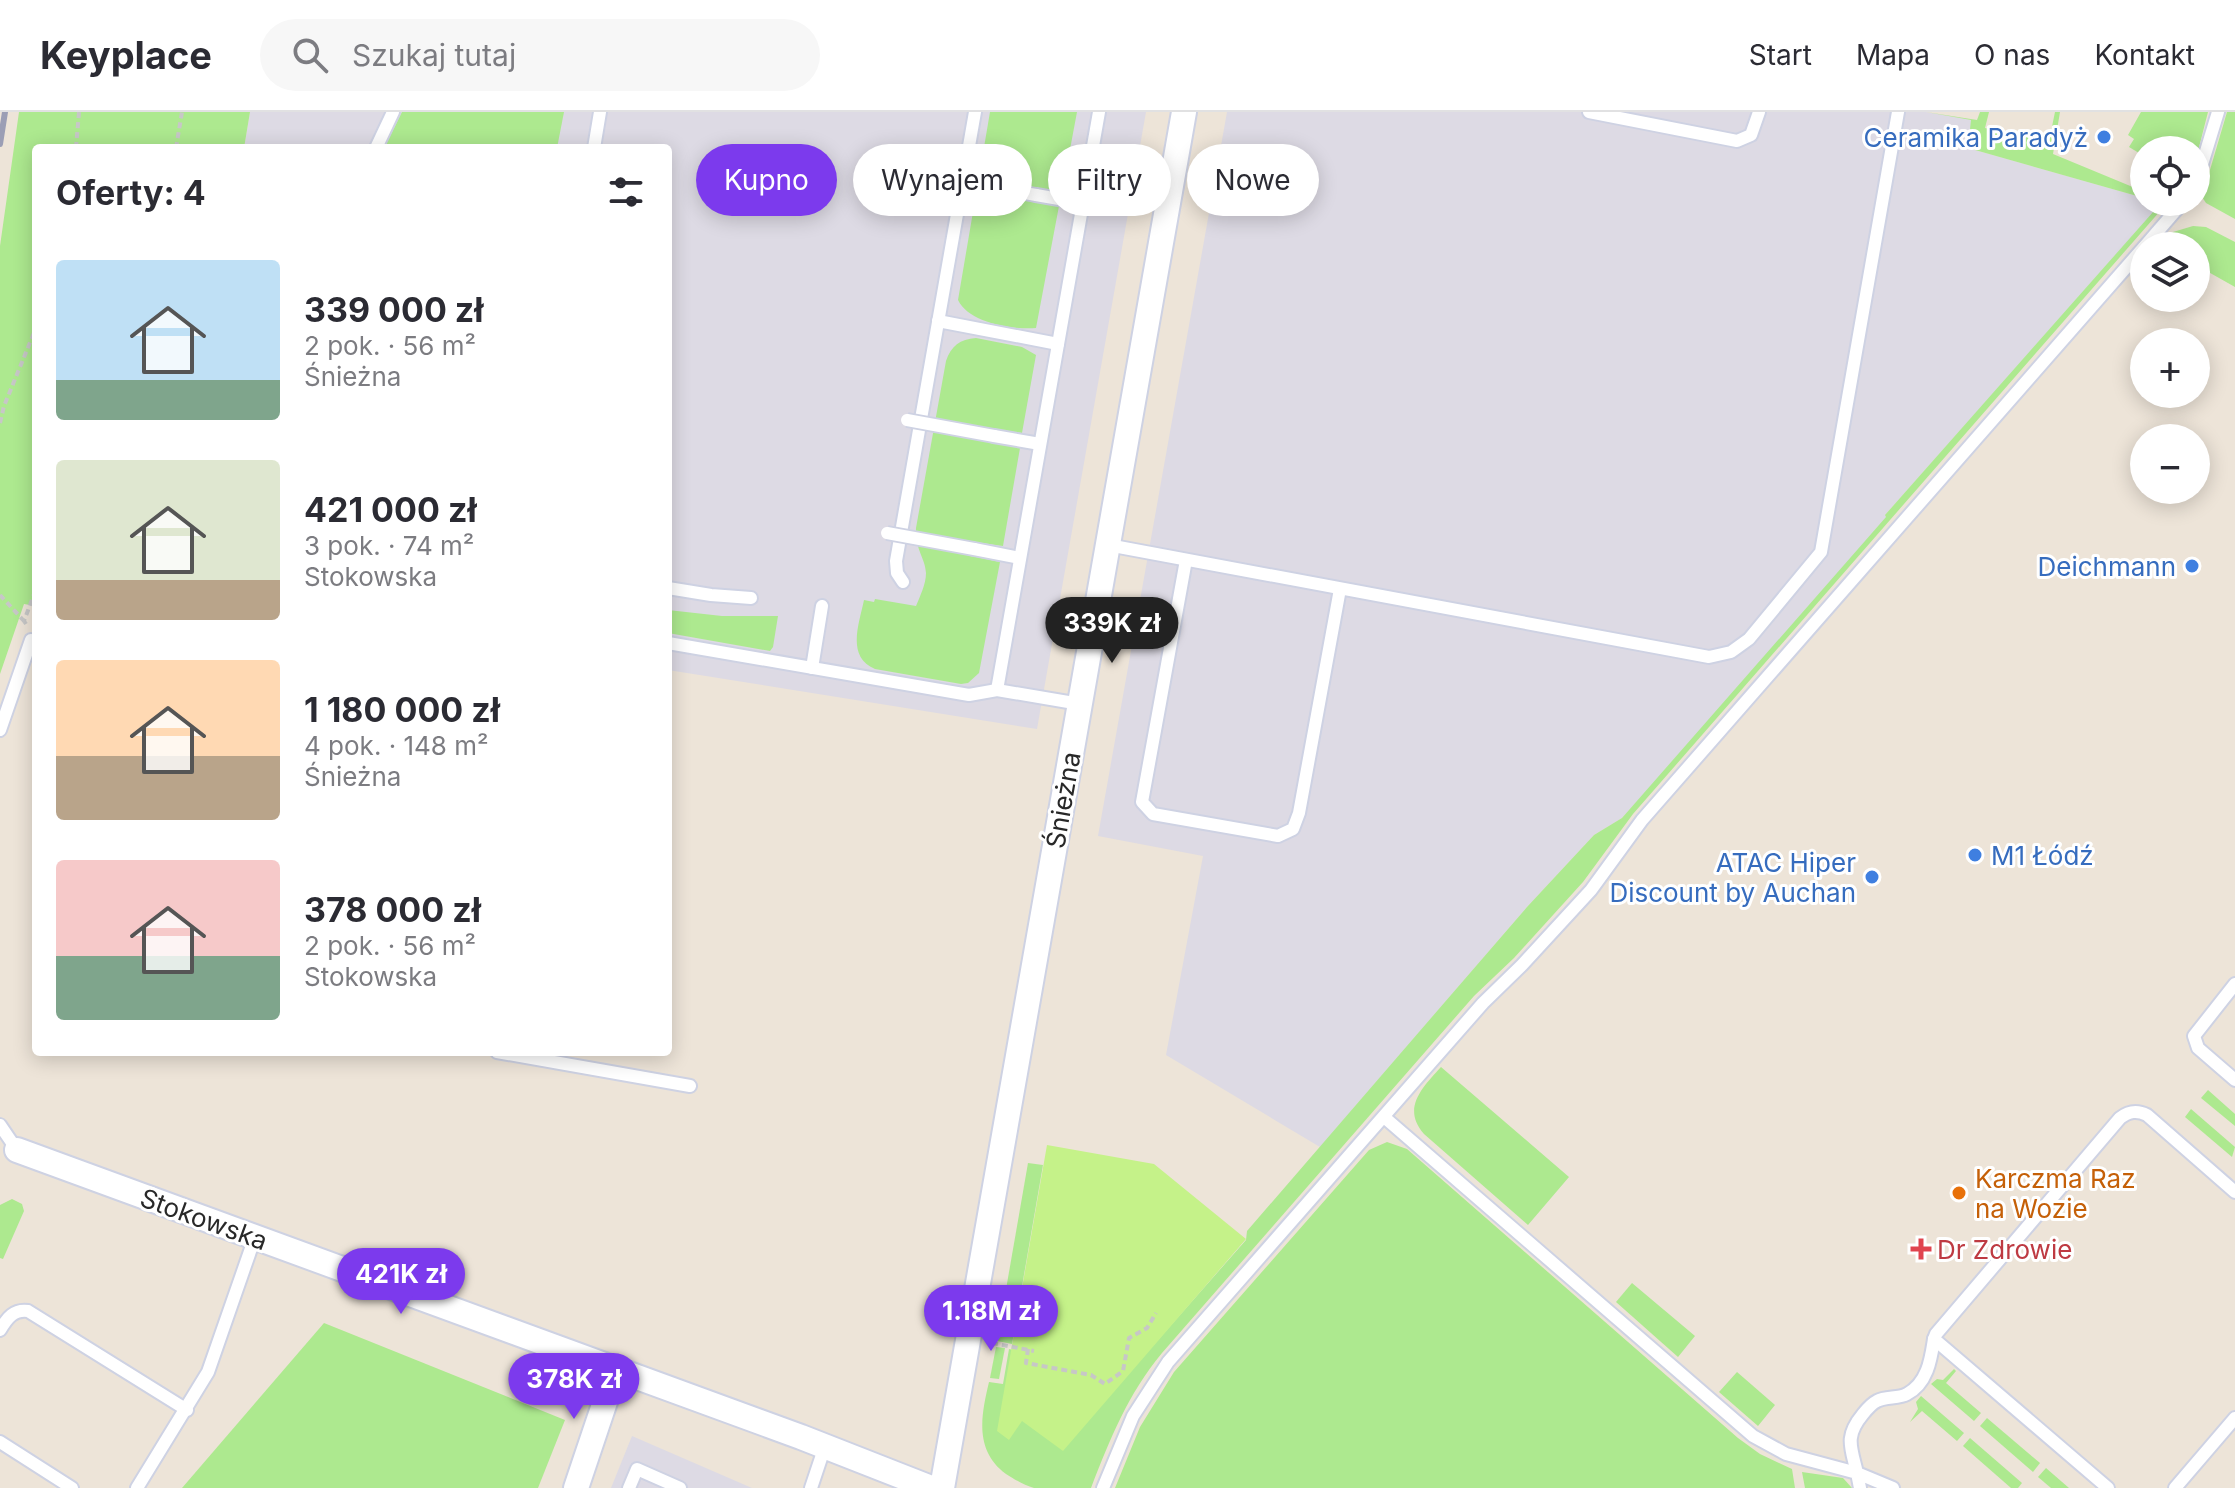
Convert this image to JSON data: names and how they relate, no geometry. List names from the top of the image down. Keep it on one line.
{"streets":{"street":["Śnieżna","Stokowska"]},"places":{"other":["Ceramika Paradyż","Deichmann","M1 Łódź","ATAC Hiper Discount by Auchan","Karczma Raz na Wozie"],"health":["Dr Zdrowie"]},"page":{"header":"Keyplace","search":"Szukaj tutaj","nav":["Start","Mapa","O nas","Kontakt"],"map_buttons":["+","−"],"chip":["Kupno","Wynajem","Filtry","Nowe"],"heading":"Oferty: 4","list":[{"name":"339 000 zł","note":"2 pok. · 56 m² · Śnieżna"},{"name":"421 000 zł","note":"3 pok. · 74 m² · Stokowska"},{"name":"1 180 000 zł","note":"4 pok. · 148 m² · Śnieżna"},{"name":"378 000 zł","note":"2 pok. · 56 m² · Stokowska"}],"price":["339K zł","421K zł","1.18M zł","378K zł"]}}
